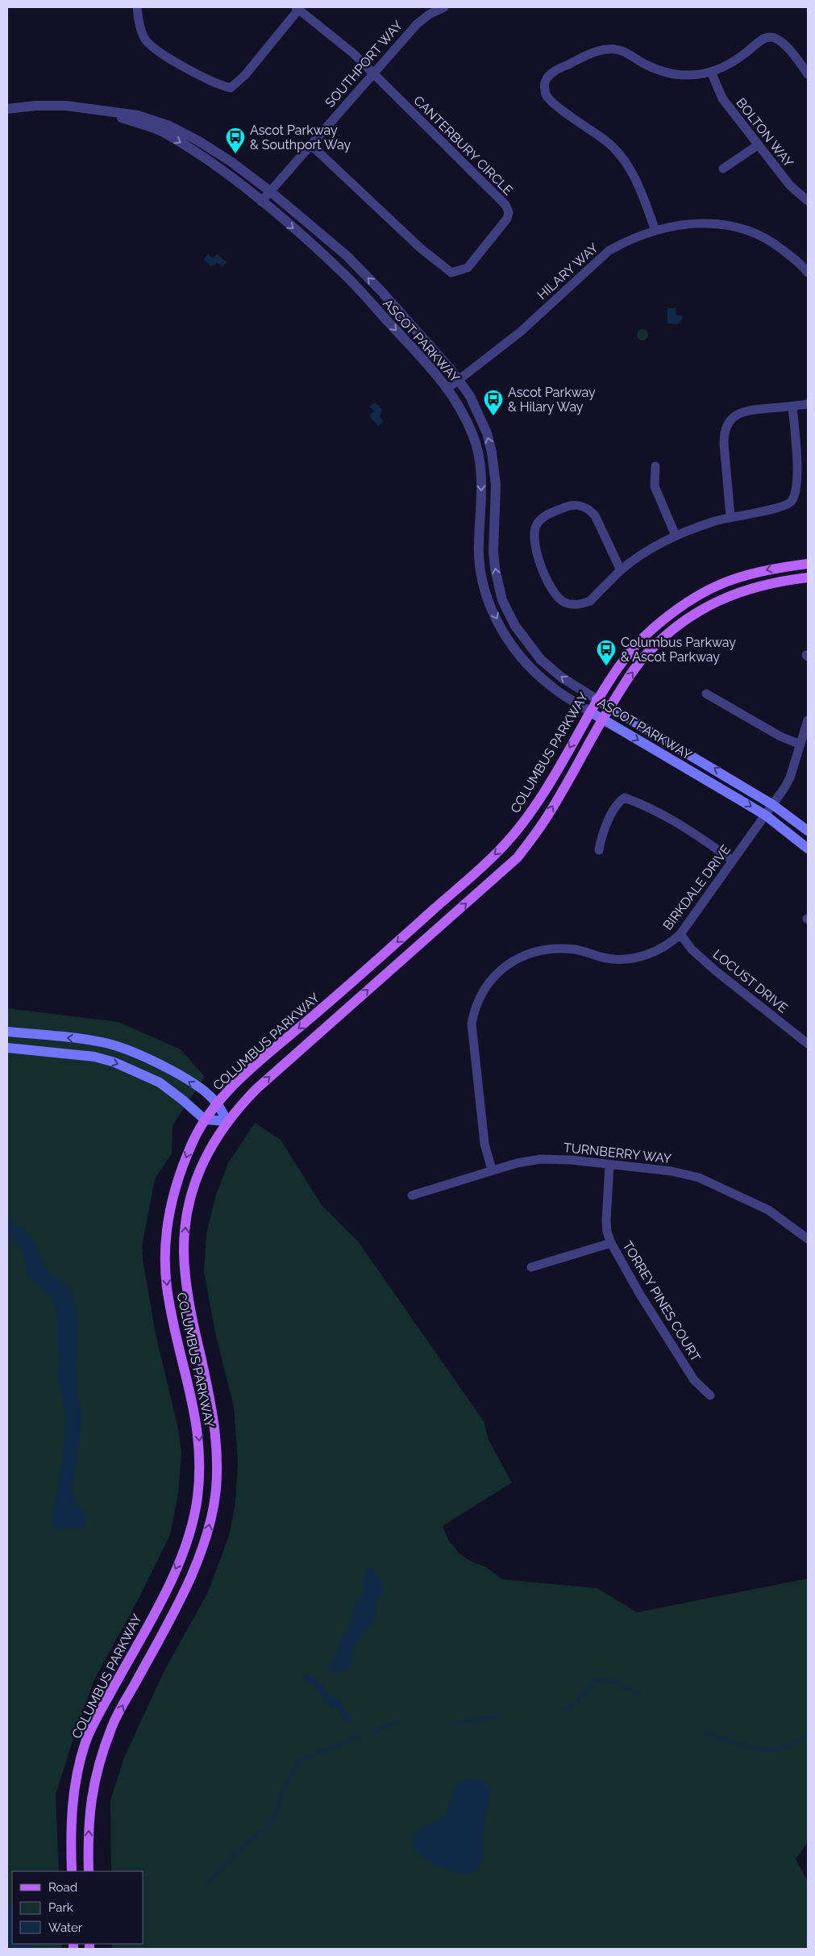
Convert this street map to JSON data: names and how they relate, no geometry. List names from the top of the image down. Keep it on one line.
{"streets":{"main road":["ASCOT PARKWAY","COLUMBUS PARKWAY"],"street":["SOUTHPORT WAY","BOLTON WAY","CANTERBURY CIRCLE","HILARY WAY","BIRKDALE DRIVE","LOCUST DRIVE","TURNBERRY WAY","TORREY PINES COURT"]},"crossings":[["SOUTHPORT WAY","CANTERBURY CIRCLE"],["SOUTHPORT WAY","ASCOT PARKWAY"],["HILARY WAY","ASCOT PARKWAY"],["ASCOT PARKWAY","COLUMBUS PARKWAY"],["ASCOT PARKWAY","BIRKDALE DRIVE"],["BIRKDALE DRIVE","LOCUST DRIVE"],["BIRKDALE DRIVE","TURNBERRY WAY"],["TURNBERRY WAY","TORREY PINES COURT"]],"places":{"bus stop":["Ascot Parkway & Southport Way","Ascot Parkway & Hilary Way","Columbus Parkway & Ascot Parkway"]},"legend":["Road","Park","Water"]}
